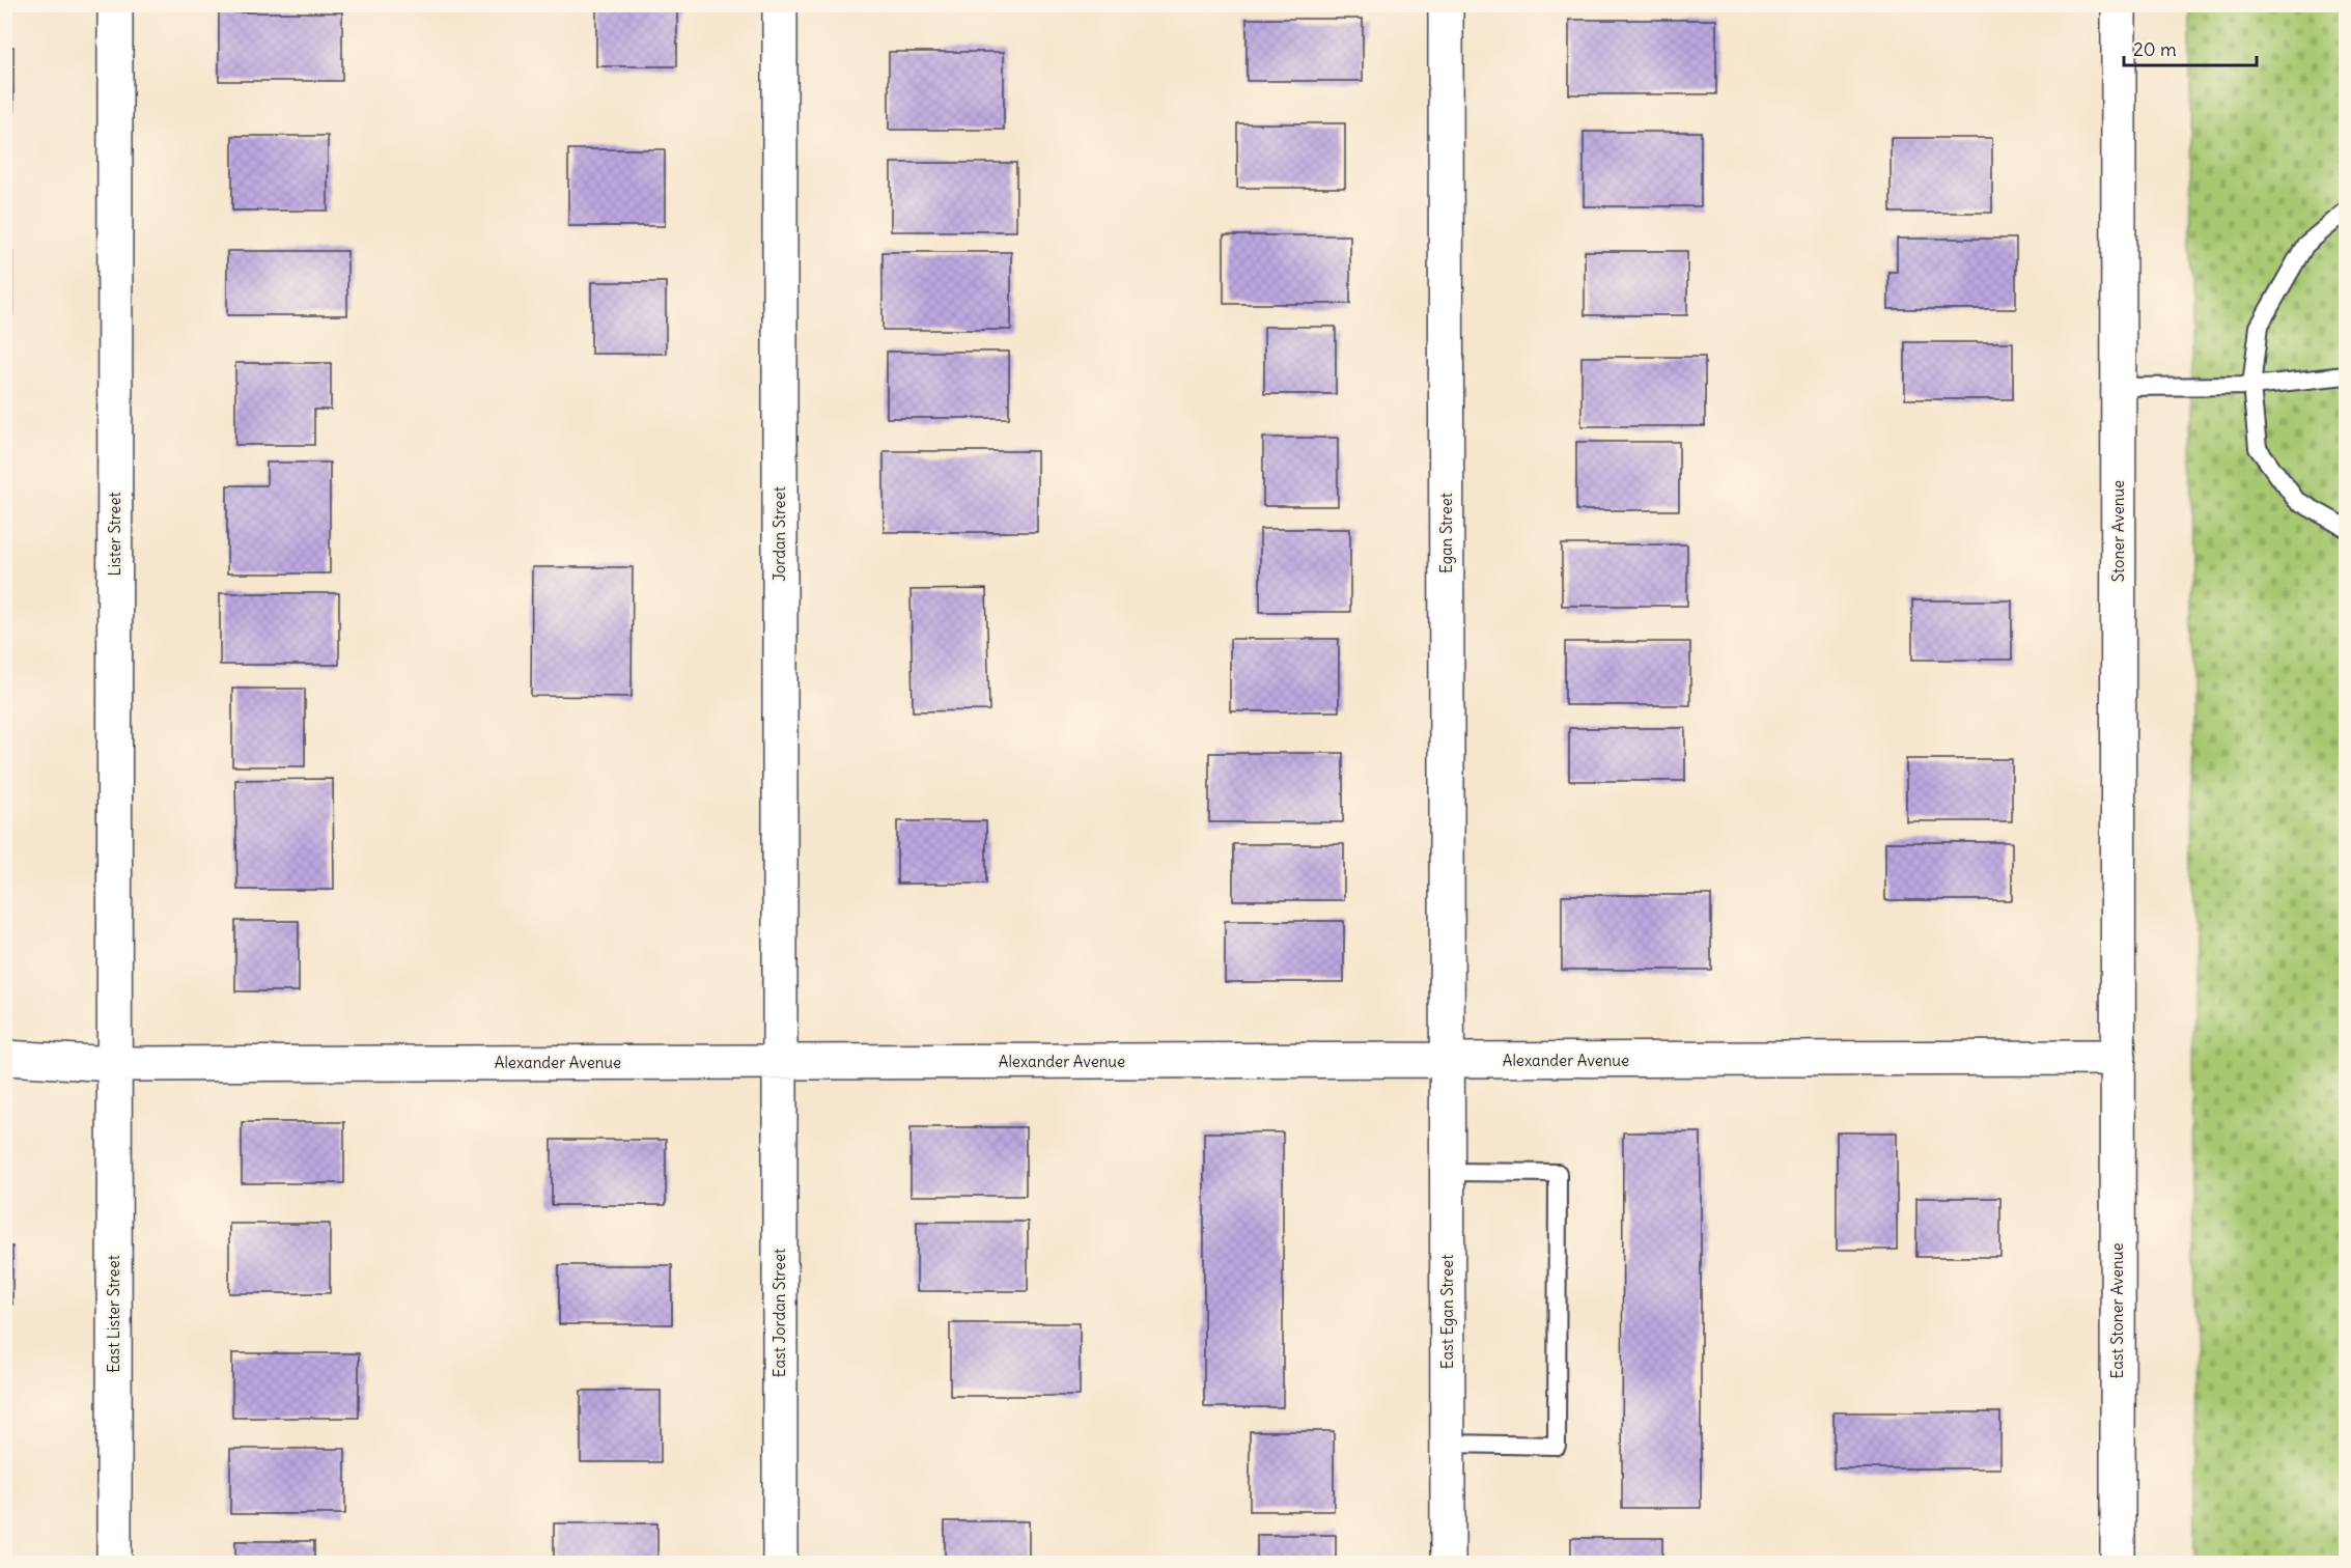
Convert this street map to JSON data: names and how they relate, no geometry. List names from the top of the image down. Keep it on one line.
{"streets":{"street":["Stoner Avenue","Egan Street","Lister Street","Jordan Street","Alexander Avenue","East Stoner Avenue","East Egan Street","East Jordan Street","East Lister Street"]},"crossings":[["Stoner Avenue","Alexander Avenue"],["Stoner Avenue","East Stoner Avenue"],["Egan Street","Alexander Avenue"],["Egan Street","East Egan Street"],["Lister Street","Alexander Avenue"],["Lister Street","East Lister Street"],["Jordan Street","Alexander Avenue"],["Jordan Street","East Jordan Street"],["Alexander Avenue","East Stoner Avenue"],["Alexander Avenue","East Egan Street"],["Alexander Avenue","East Jordan Street"],["Alexander Avenue","East Lister Street"]],"scale_bar":"20 m"}
